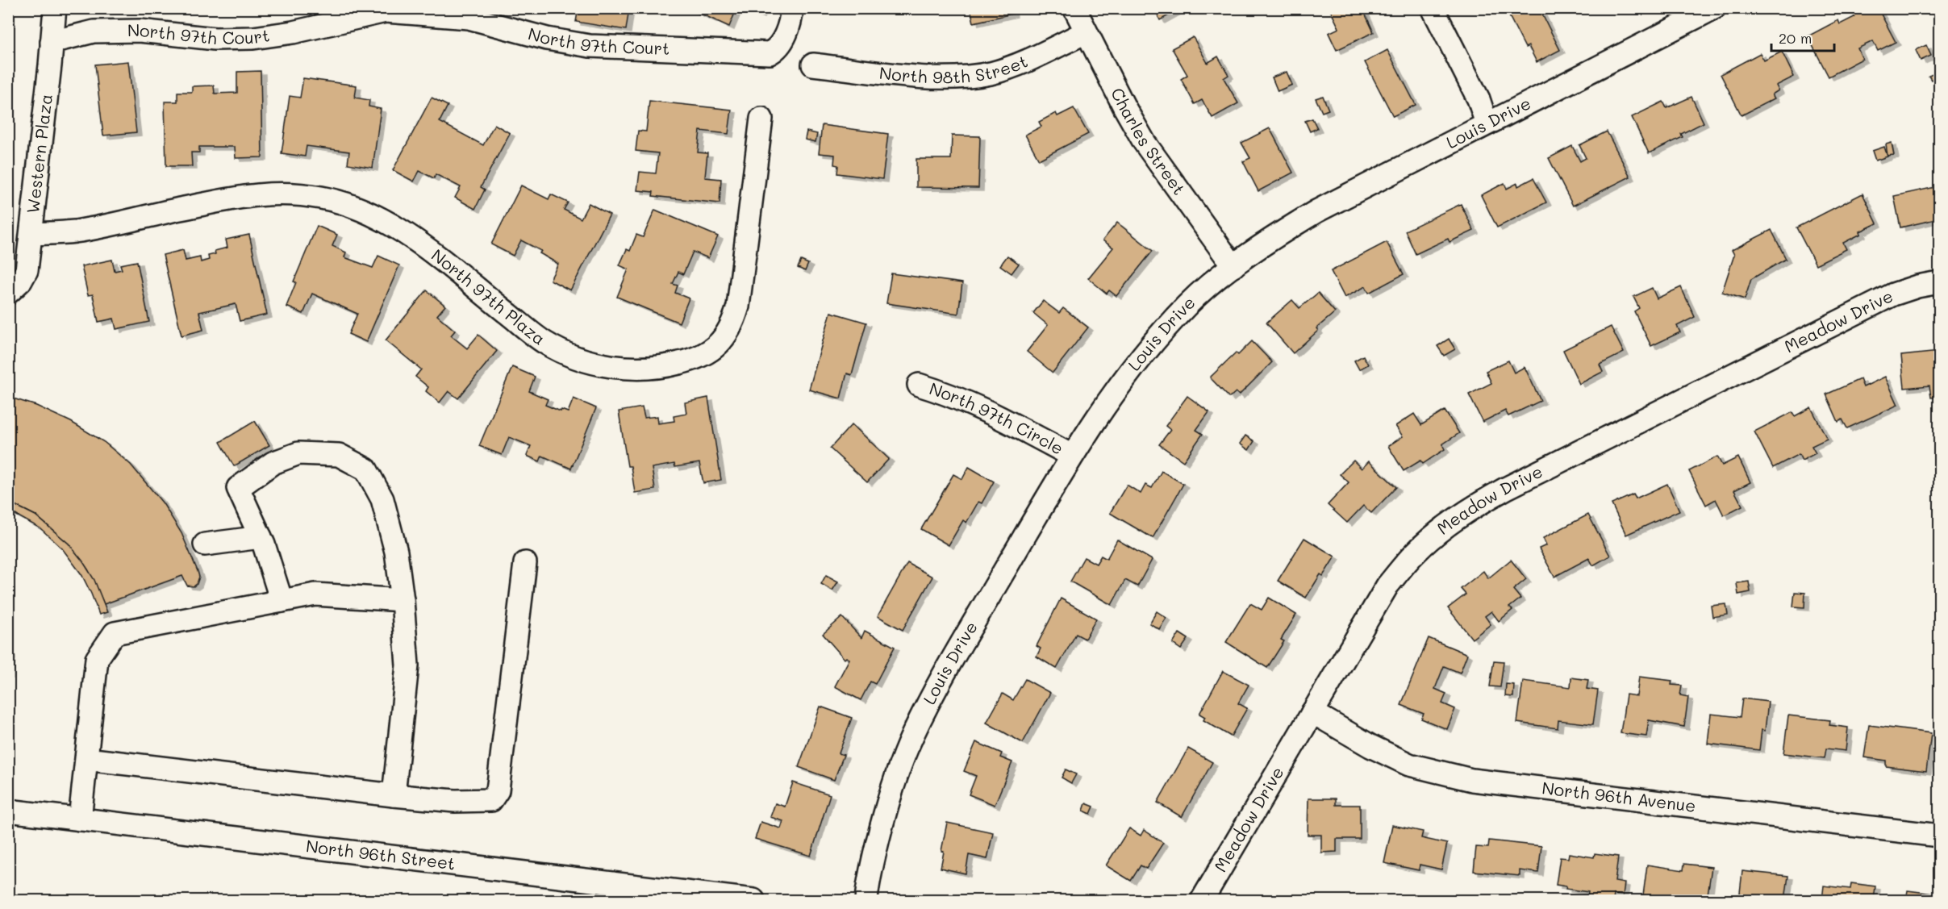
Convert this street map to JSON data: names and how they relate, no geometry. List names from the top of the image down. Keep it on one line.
{"streets":{"street":["North 97th Court","North 98th Street","Louis Drive","Charles Street","Western Plaza","North 97th Plaza","Meadow Drive","North 97th Circle","North 96th Avenue","North 96th Street"]},"crossings":[["North 97th Court","Western Plaza"],["North 98th Street","Charles Street"],["Louis Drive","Charles Street"],["Louis Drive","North 97th Circle"],["Western Plaza","North 97th Plaza"],["Meadow Drive","North 96th Avenue"]],"scale_bar":"20 m"}
